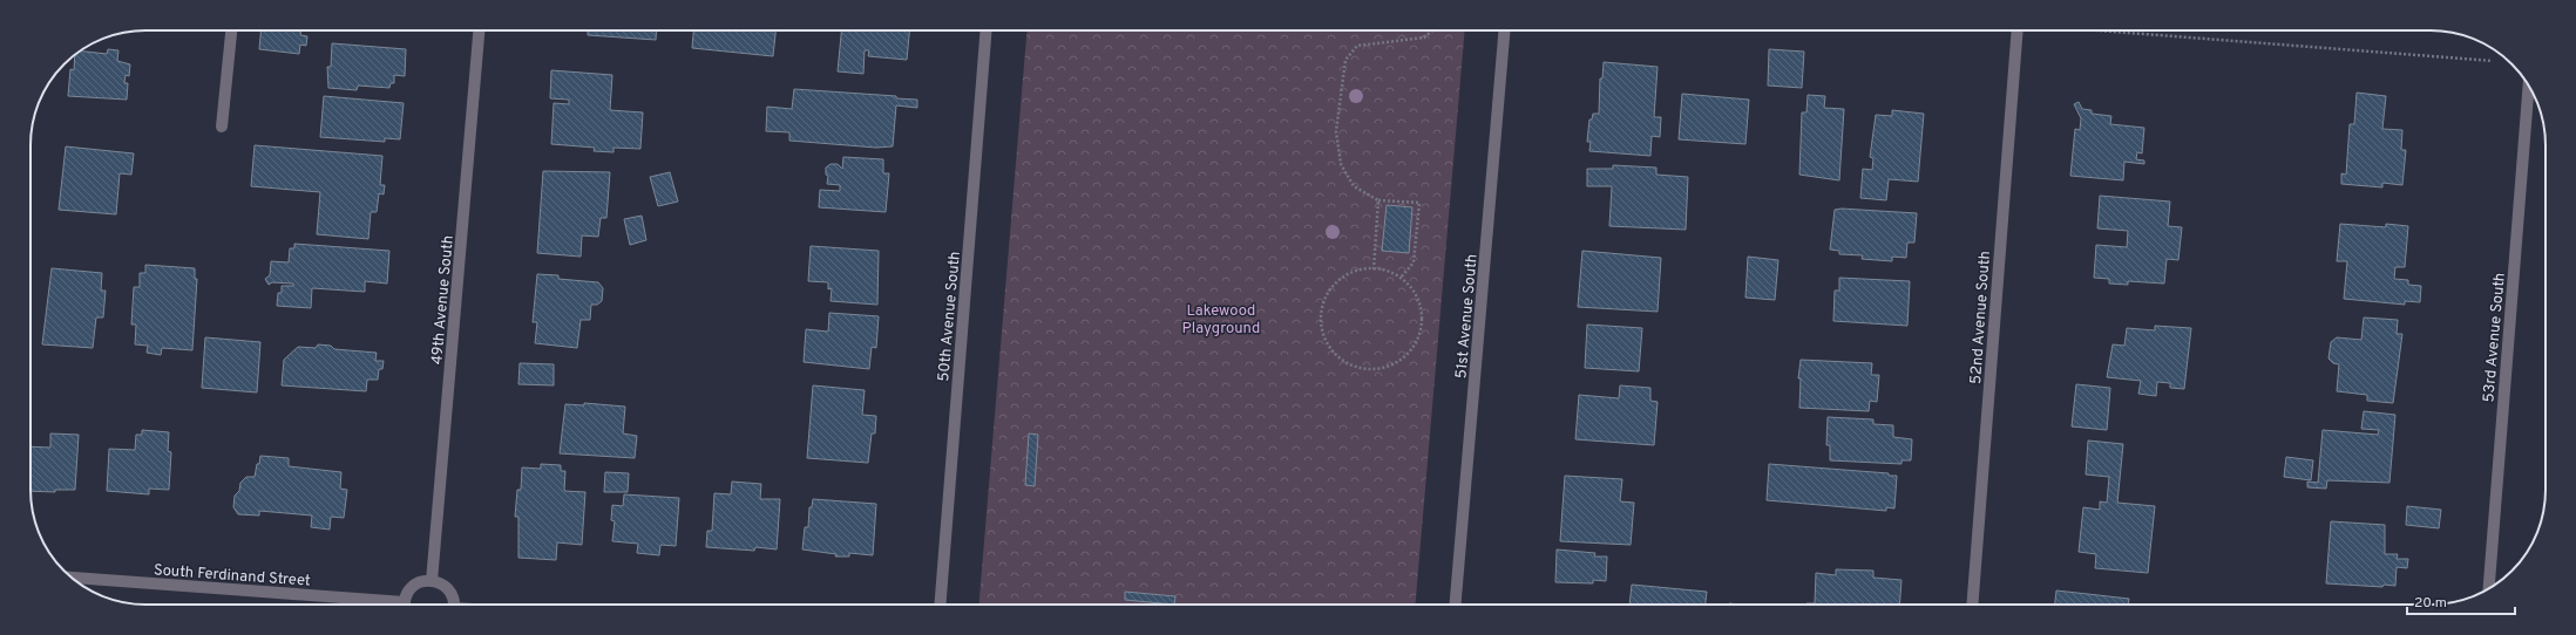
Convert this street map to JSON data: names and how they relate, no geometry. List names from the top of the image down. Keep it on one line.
{"streets":{"street":["49th Avenue South","50th Avenue South","51st Avenue South","52nd Avenue South","53rd Avenue South","South Ferdinand Street"]},"parks":["Lakewood Playground"],"scale_bar":"20 m"}
